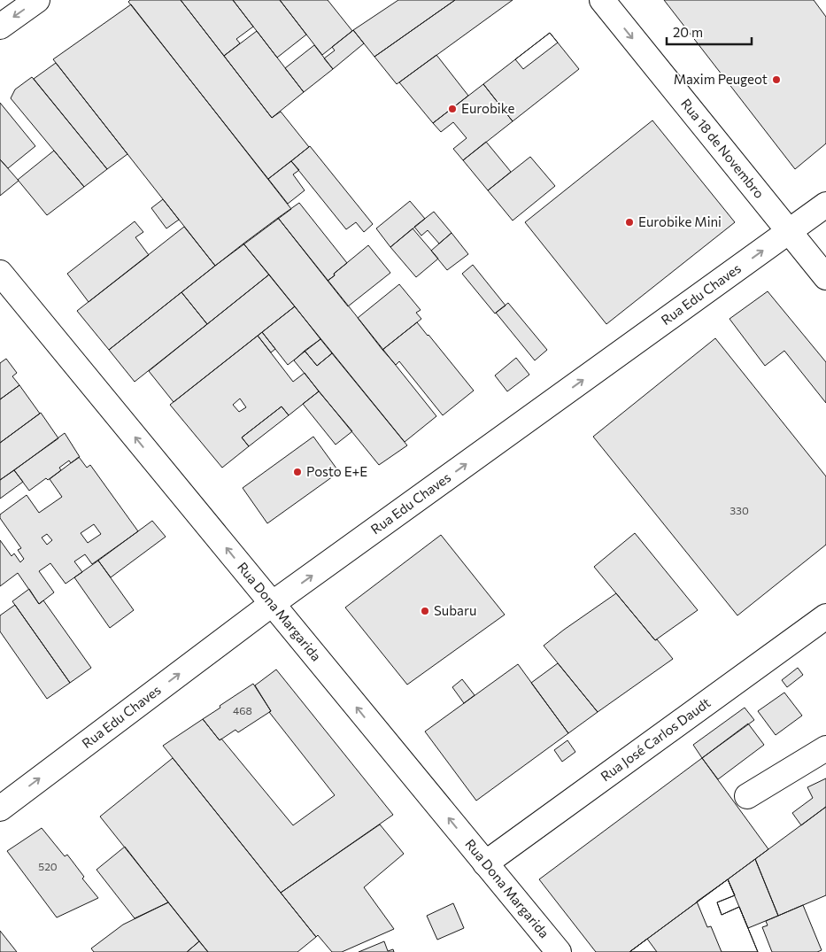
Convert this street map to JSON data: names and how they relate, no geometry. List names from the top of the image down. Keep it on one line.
{"streets":{"main road":["Rua 18 de Novembro","Rua Edu Chaves","Rua Dona Margarida","Rua José Carlos Daudt"]},"crossings":[["Rua 18 de Novembro","Rua Edu Chaves"],["Rua Edu Chaves","Rua Dona Margarida"],["Rua Dona Margarida","Rua José Carlos Daudt"]],"one_way":["Rua 18 de Novembro","Rua Edu Chaves","Rua Dona Margarida"],"places":["Maxim Peugeot","Eurobike","Eurobike Mini","Posto E+E","Subaru"],"house_numbers":["330","468","520"],"scale_bar":"20 m"}
